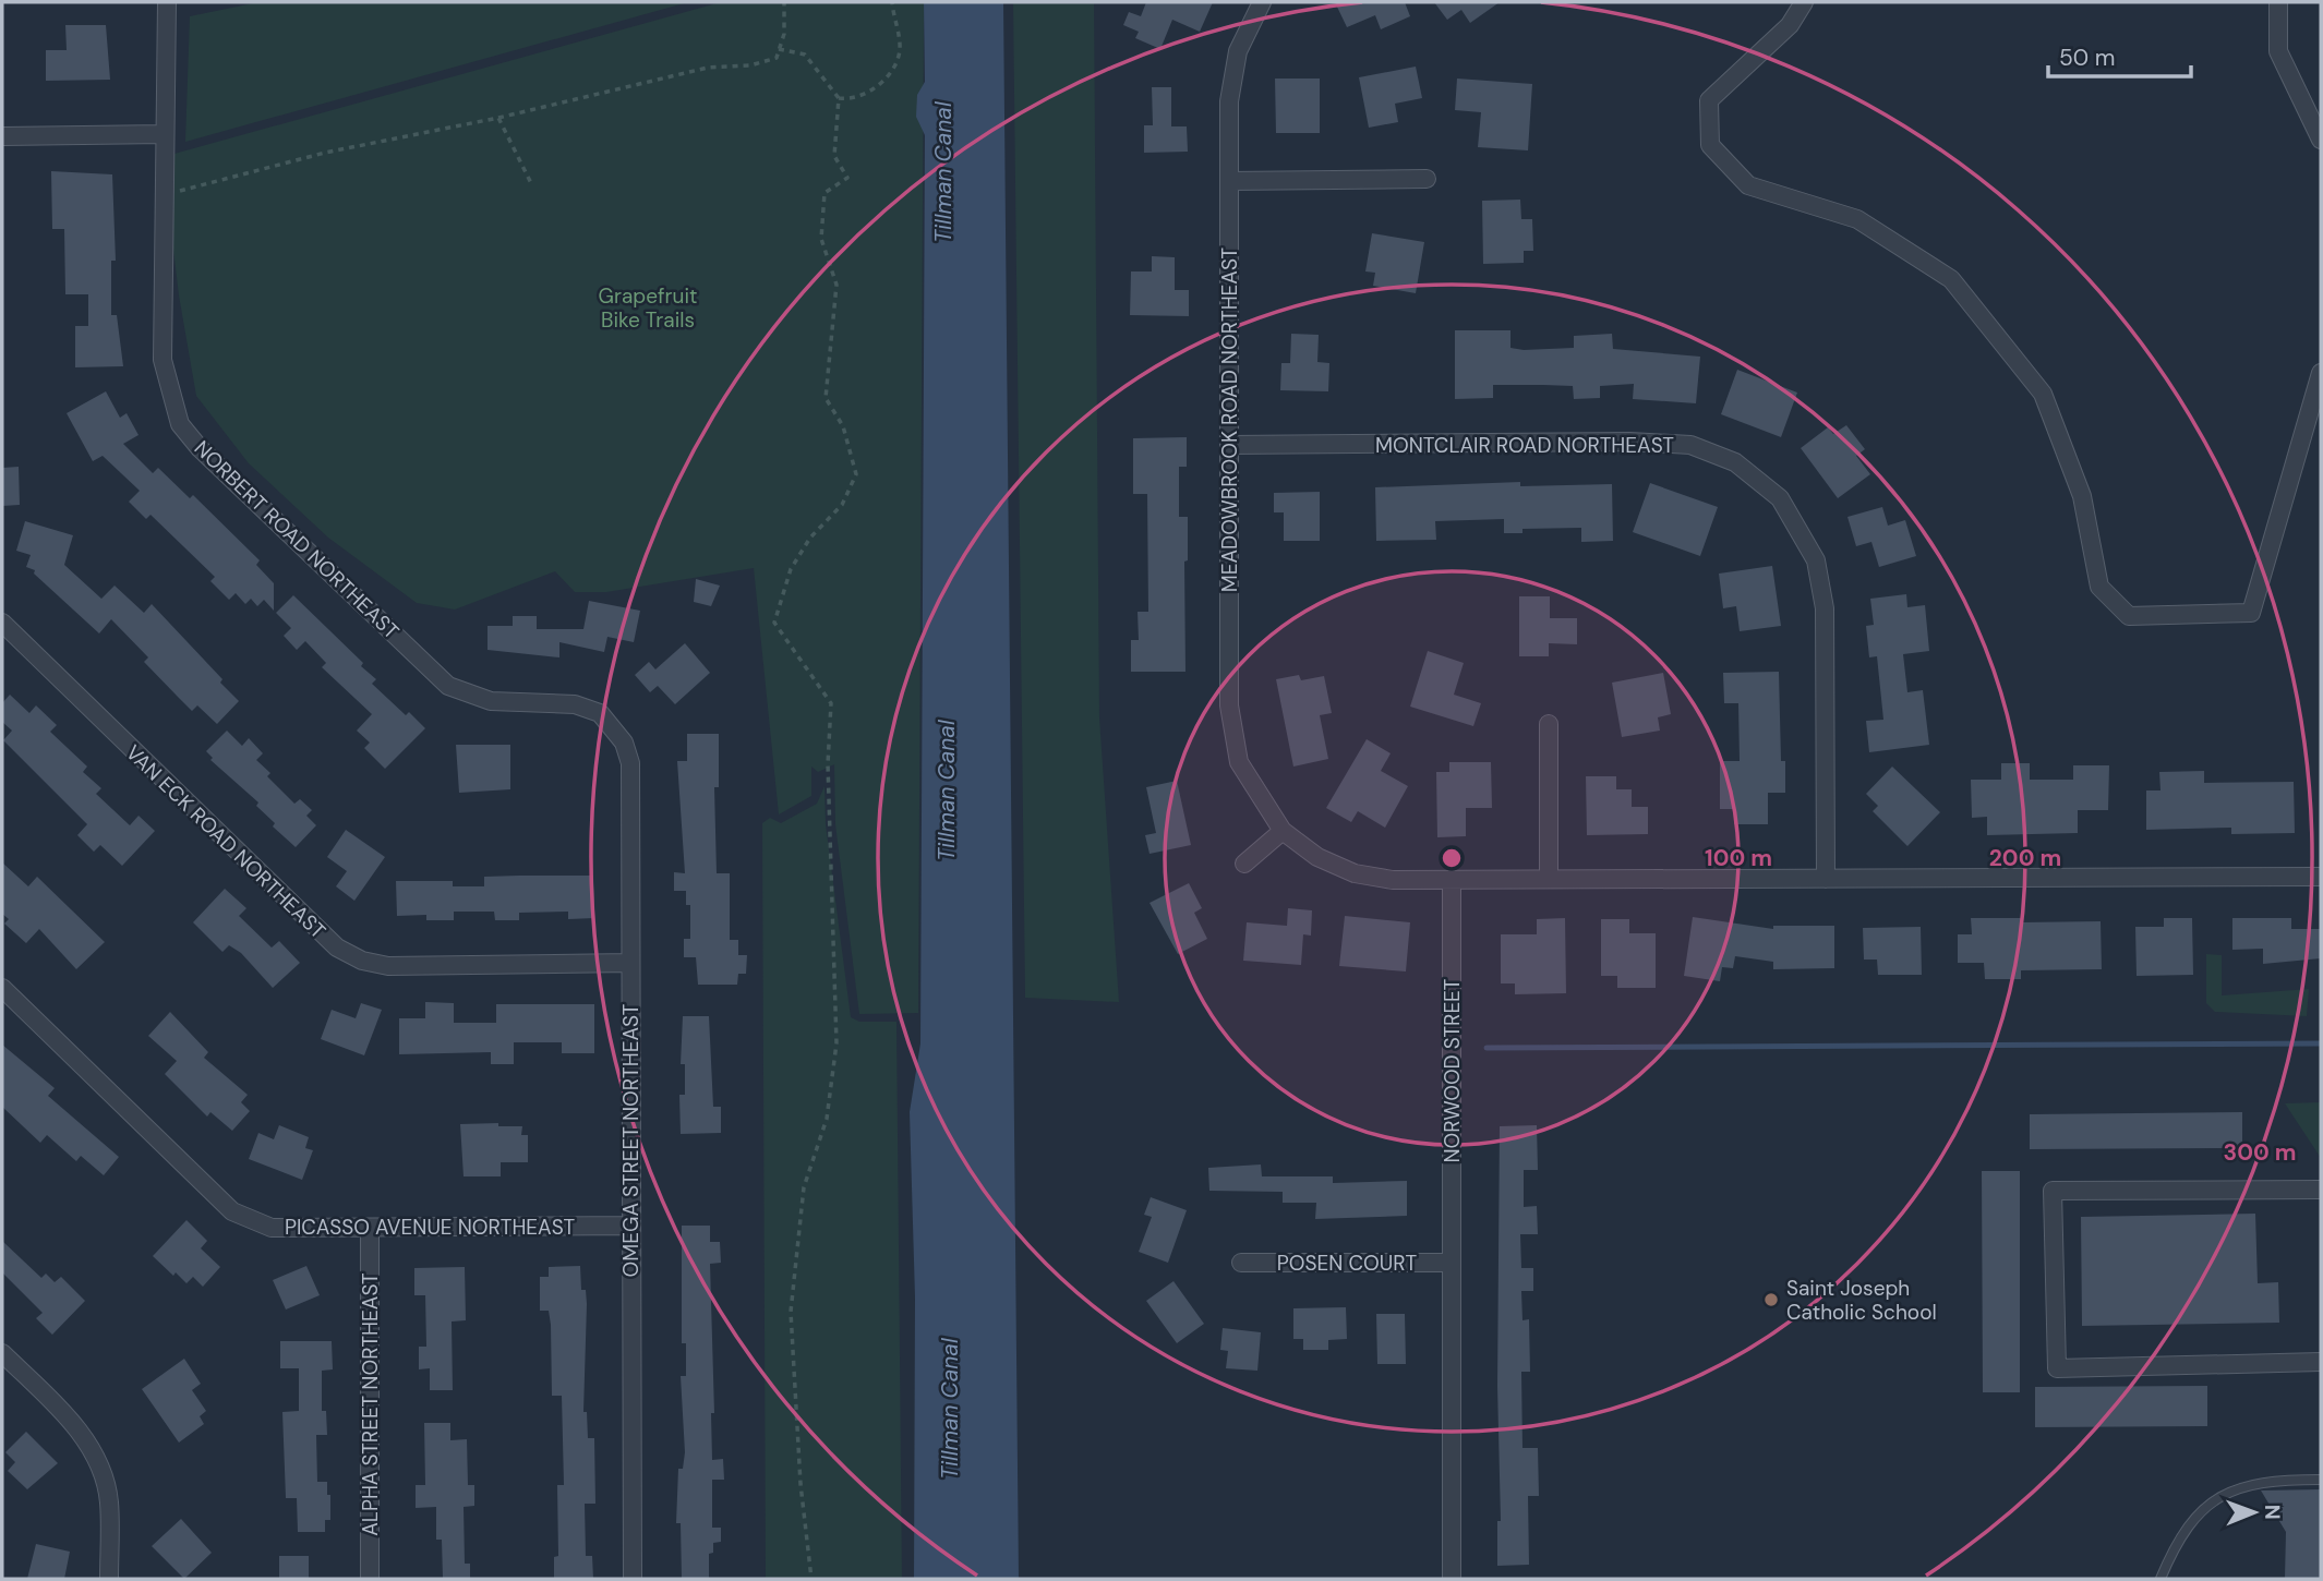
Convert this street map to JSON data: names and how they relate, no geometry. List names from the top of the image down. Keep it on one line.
{"streets":{"street":["MEADOWBROOK ROAD NORTHEAST","MONTCLAIR ROAD NORTHEAST","NORBERT ROAD NORTHEAST","VAN ECK ROAD NORTHEAST","NORWOOD STREET","OMEGA STREET NORTHEAST","PICASSO AVENUE NORTHEAST","POSEN COURT","ALPHA STREET NORTHEAST"]},"crossings":[["MEADOWBROOK ROAD NORTHEAST","MONTCLAIR ROAD NORTHEAST"],["NORBERT ROAD NORTHEAST","OMEGA STREET NORTHEAST"],["VAN ECK ROAD NORTHEAST","OMEGA STREET NORTHEAST"],["NORWOOD STREET","POSEN COURT"],["OMEGA STREET NORTHEAST","PICASSO AVENUE NORTHEAST"],["PICASSO AVENUE NORTHEAST","ALPHA STREET NORTHEAST"]],"water":["Tillman Canal"],"parks":["Grapefruit Bike Trails"],"places":["Saint Joseph Catholic School"],"scale_bar":"50 m","north":"right","rings":["100 m","200 m","300 m"]}
